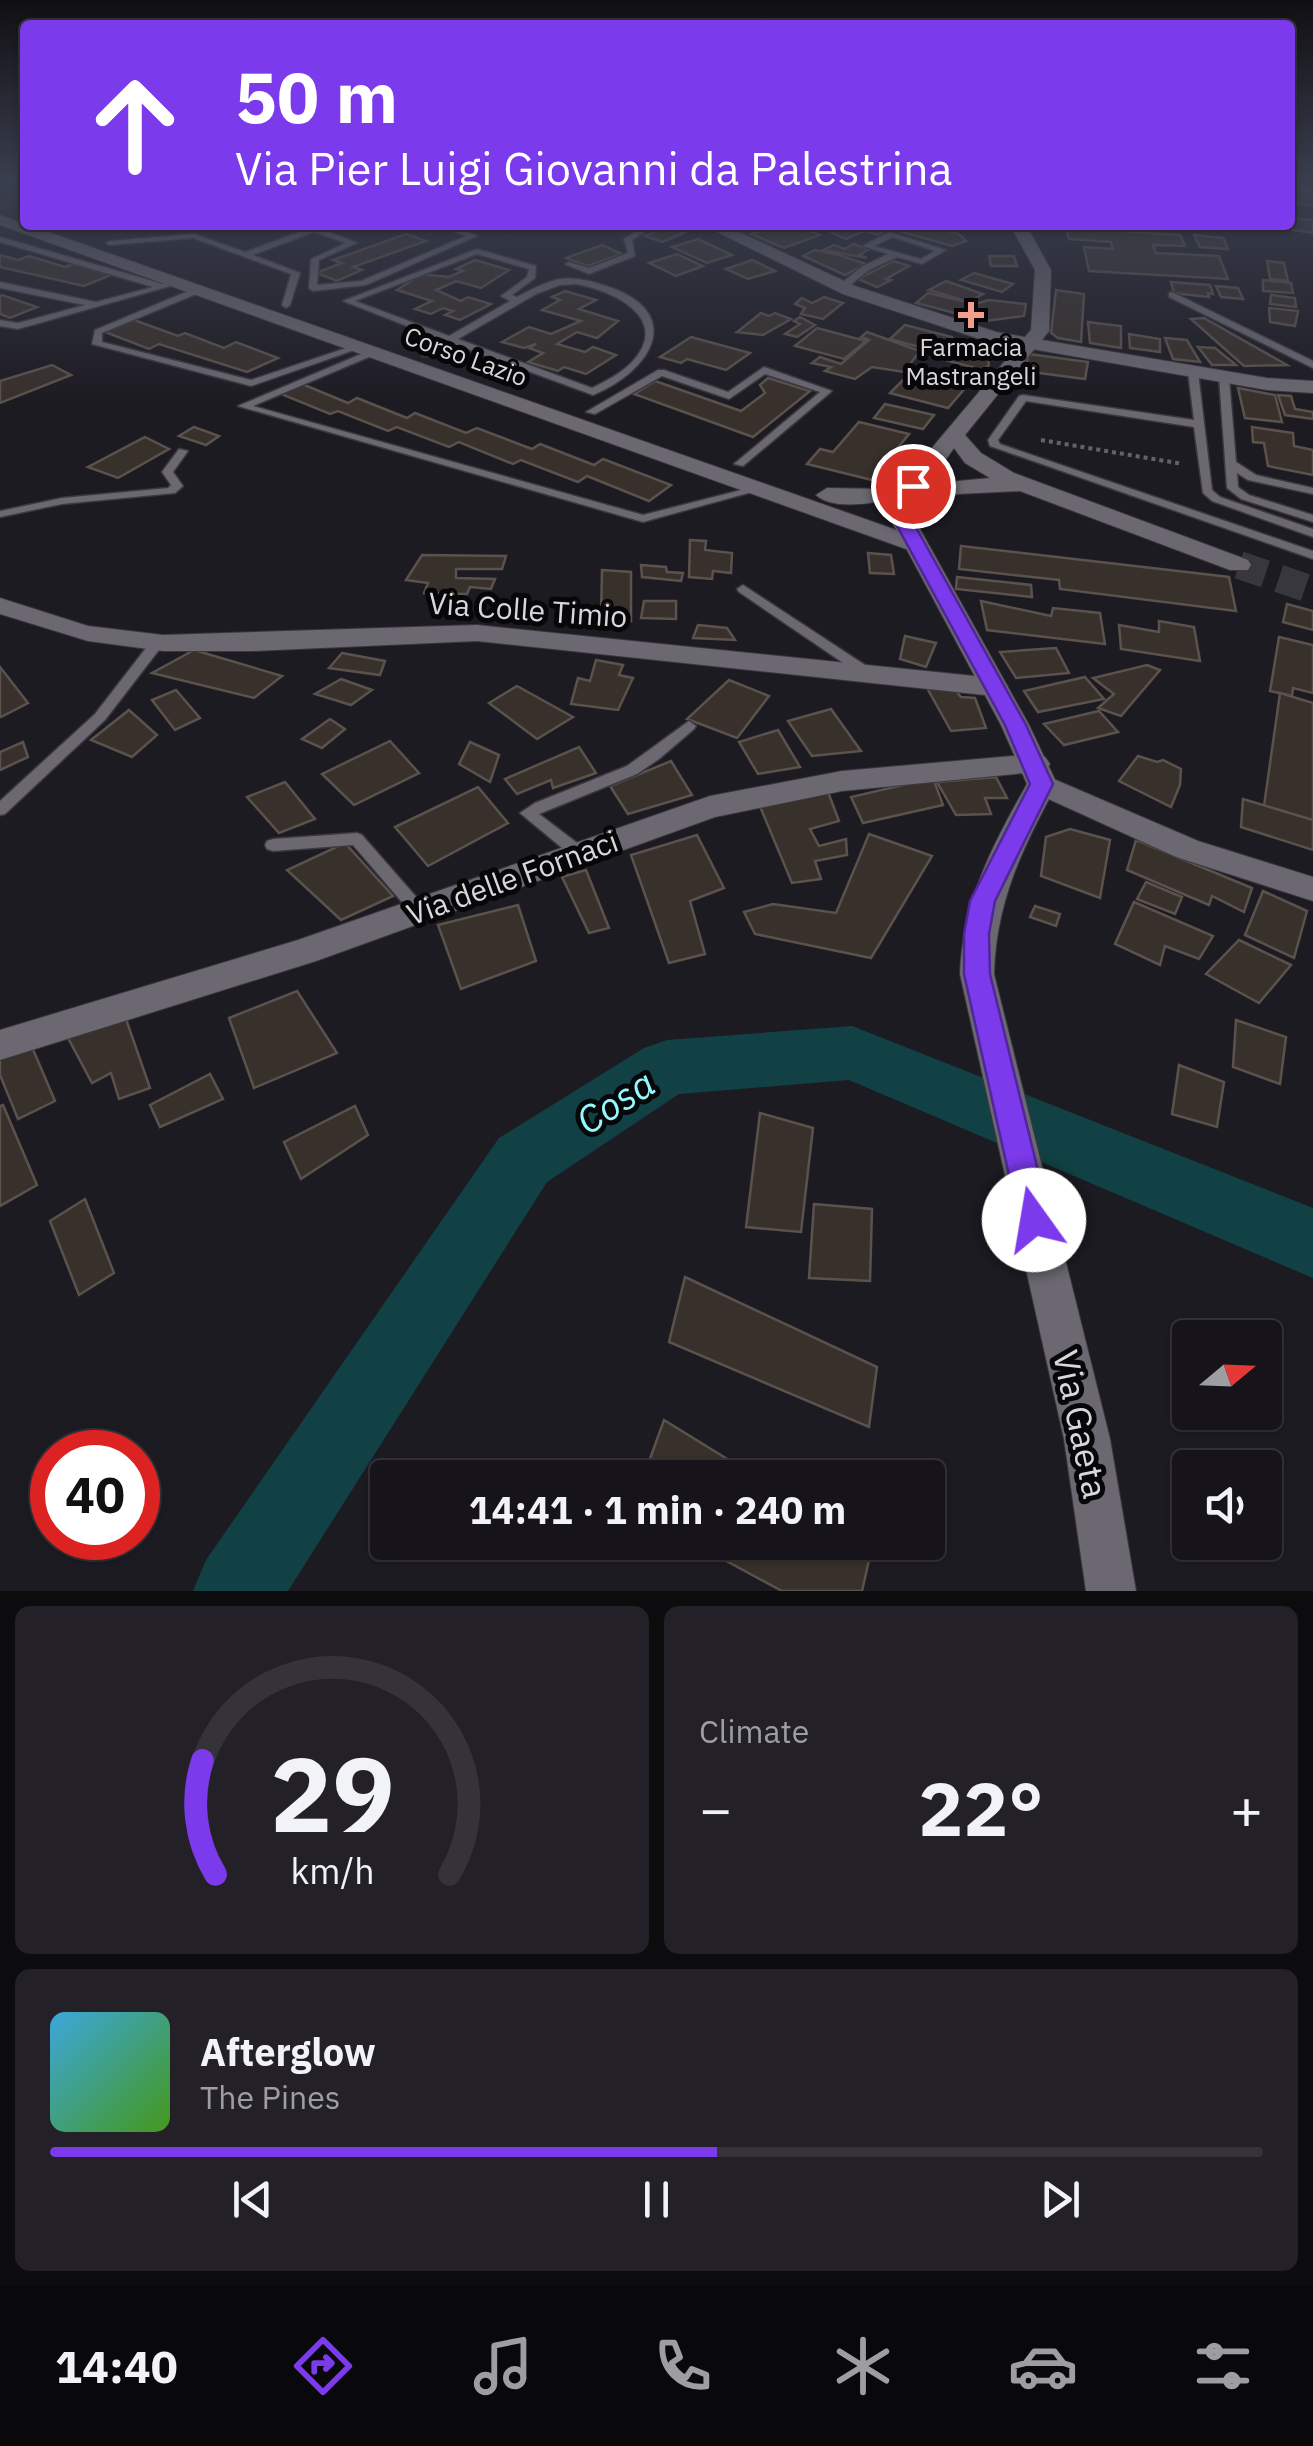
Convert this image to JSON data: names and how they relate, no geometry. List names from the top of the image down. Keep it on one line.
{"streets":{"street":["Corso Lazio","Via Colle Timio","Via delle Fornaci","Via Gaeta"]},"crossings":[["Via delle Fornaci","Via Gaeta"]],"water":["Cosa"],"places":{"health":["Farmacia Mastrangeli"]},"north":"right","page":{"turn":["50 m","Via Pier Luigi Giovanni da Palestrina"],"limit":"40","trip":"14:41 · 1 min · 240 m","tile":"Climate","heat":["−","22°","+"],"song":["Afterglow","The Pines"],"tabs":"14:40","gauge":["29","km/h"]}}
